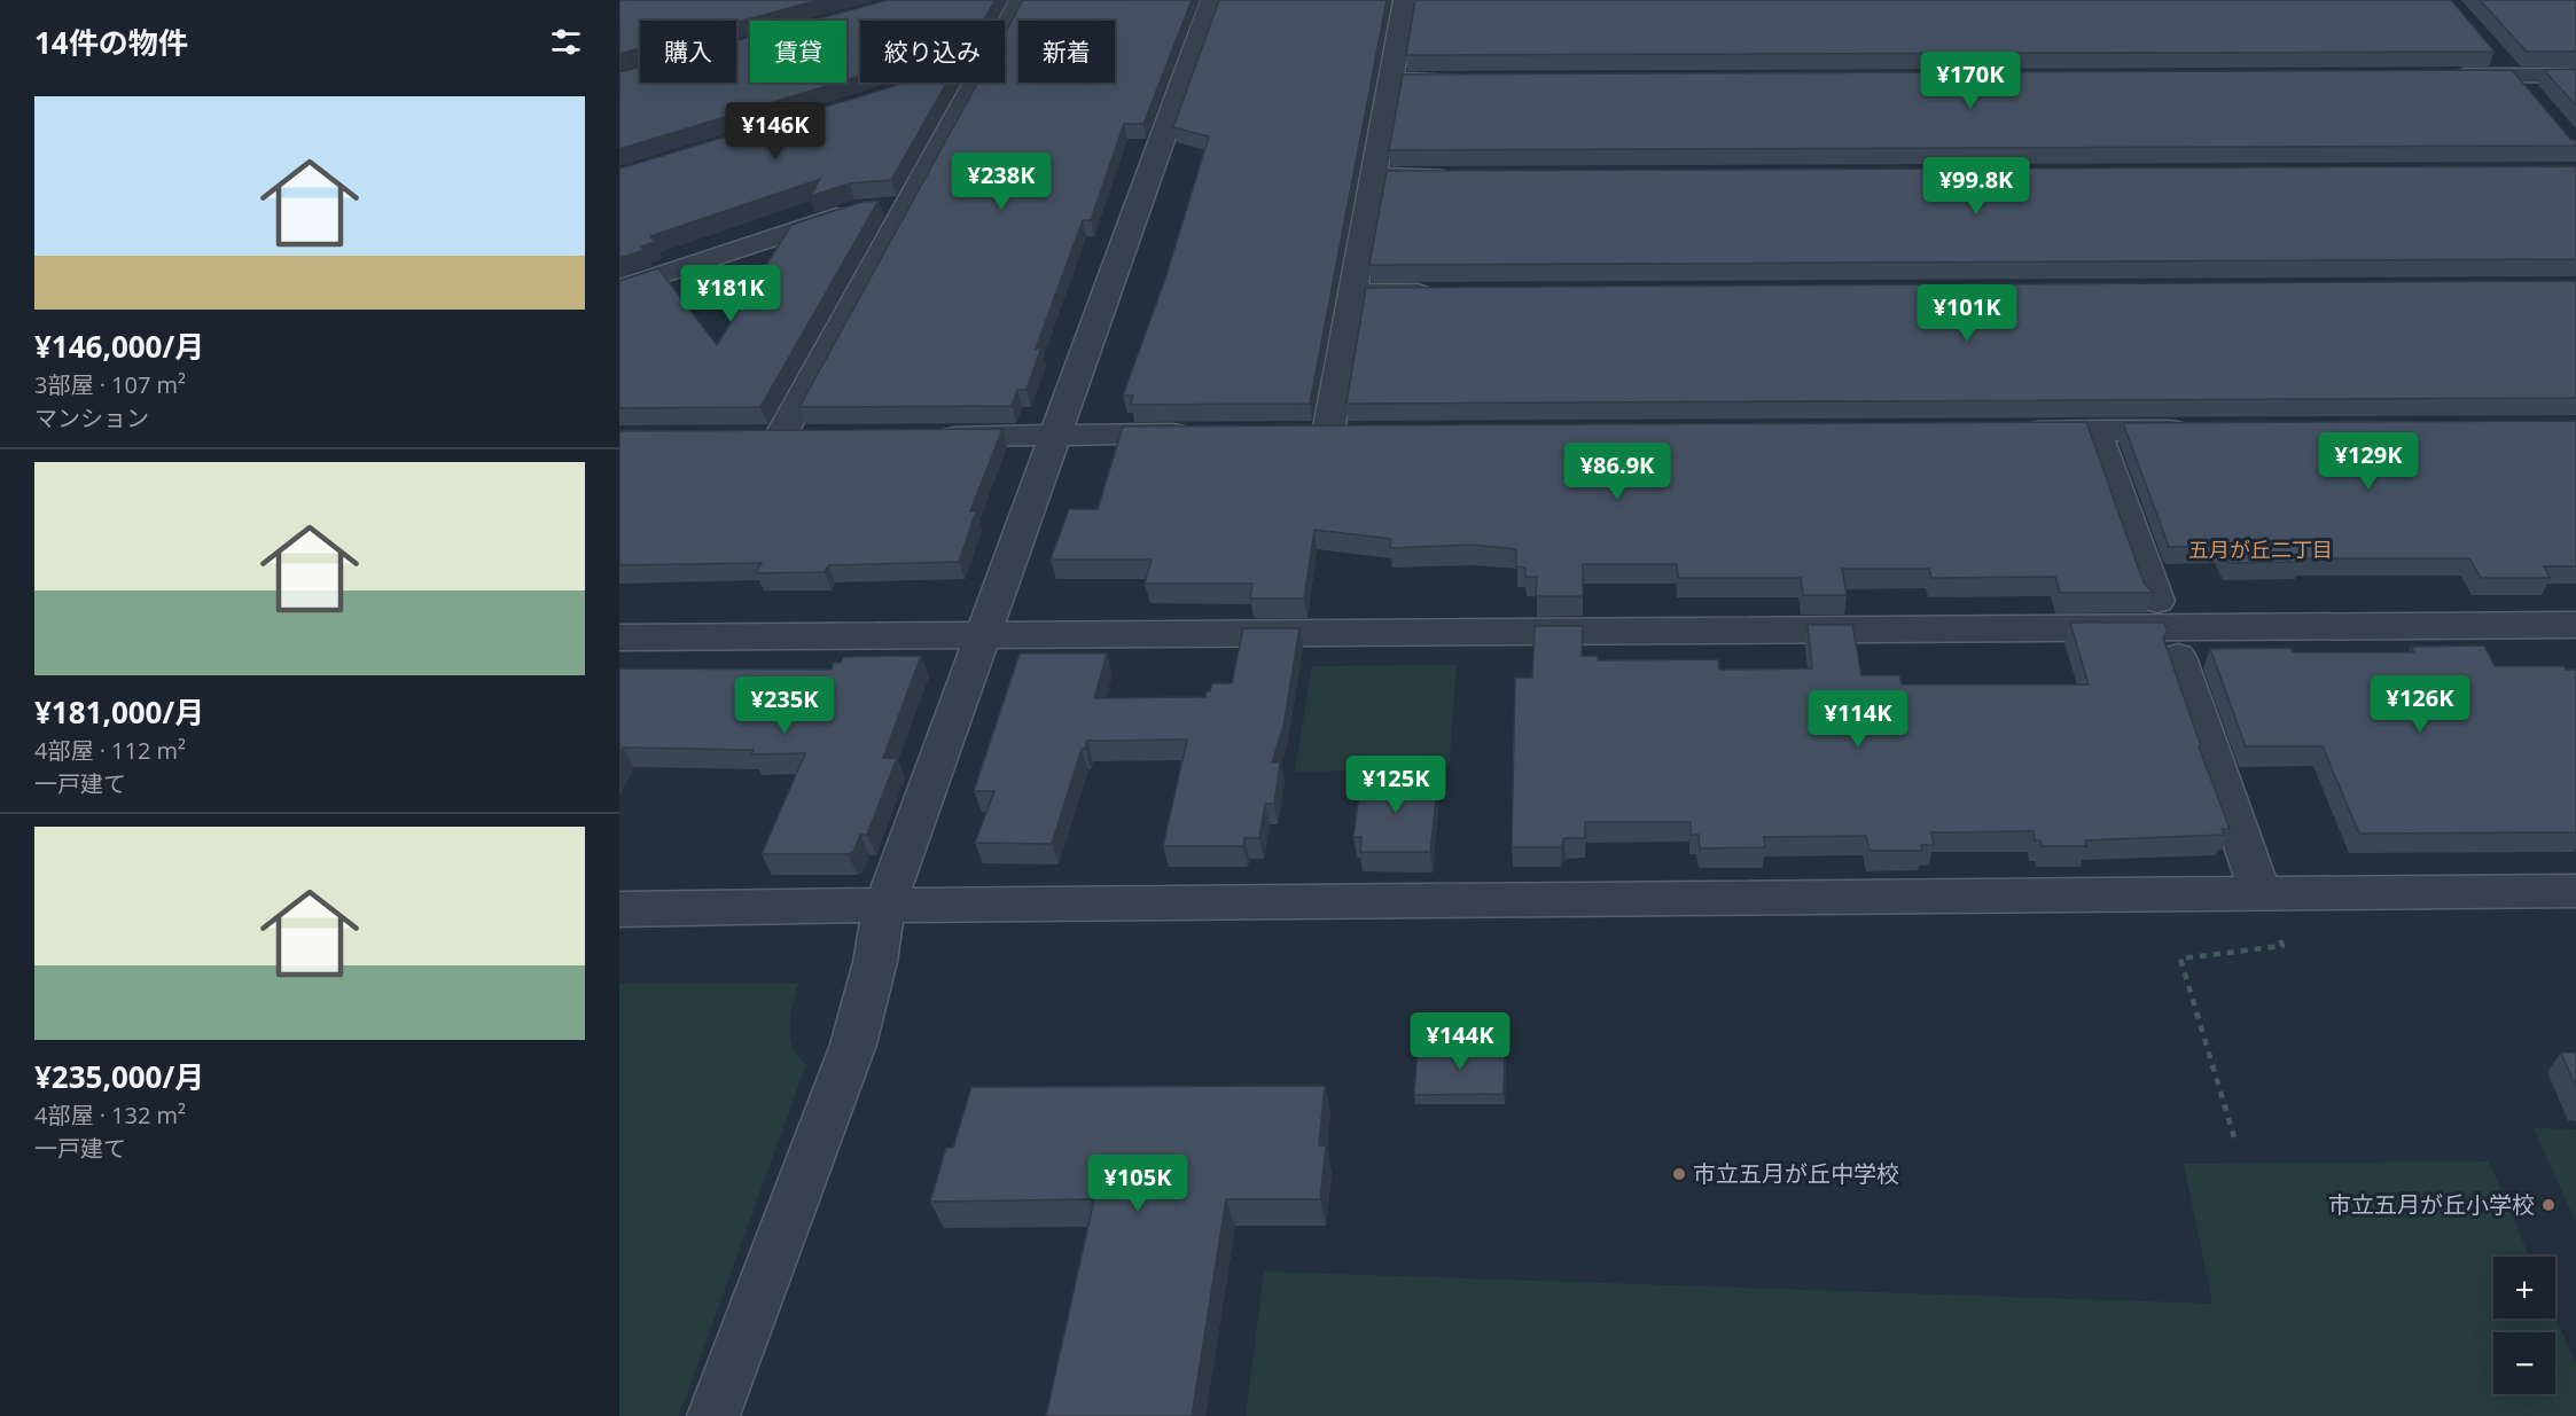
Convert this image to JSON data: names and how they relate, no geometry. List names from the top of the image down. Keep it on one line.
{"districts":["五月が丘二丁目"],"places":["市立五月が丘中学校","市立五月が丘小学校"],"page":{"heading":"14件の物件","chip":["購入","賃貸","絞り込み","新着"],"price":["¥170K","¥146K","¥238K","¥99.8K","¥181K","¥101K","¥129K","¥86.9K","¥126K","¥235K","¥114K","¥125K","¥144K","¥105K"],"list":[{"name":"¥146,000/月","note":"3部屋 · 107 m² · マンション"},{"name":"¥181,000/月","note":"4部屋 · 112 m² · 一戸建て"},{"name":"¥235,000/月","note":"4部屋 · 132 m² · 一戸建て"}],"map_buttons":["+","−"]}}
